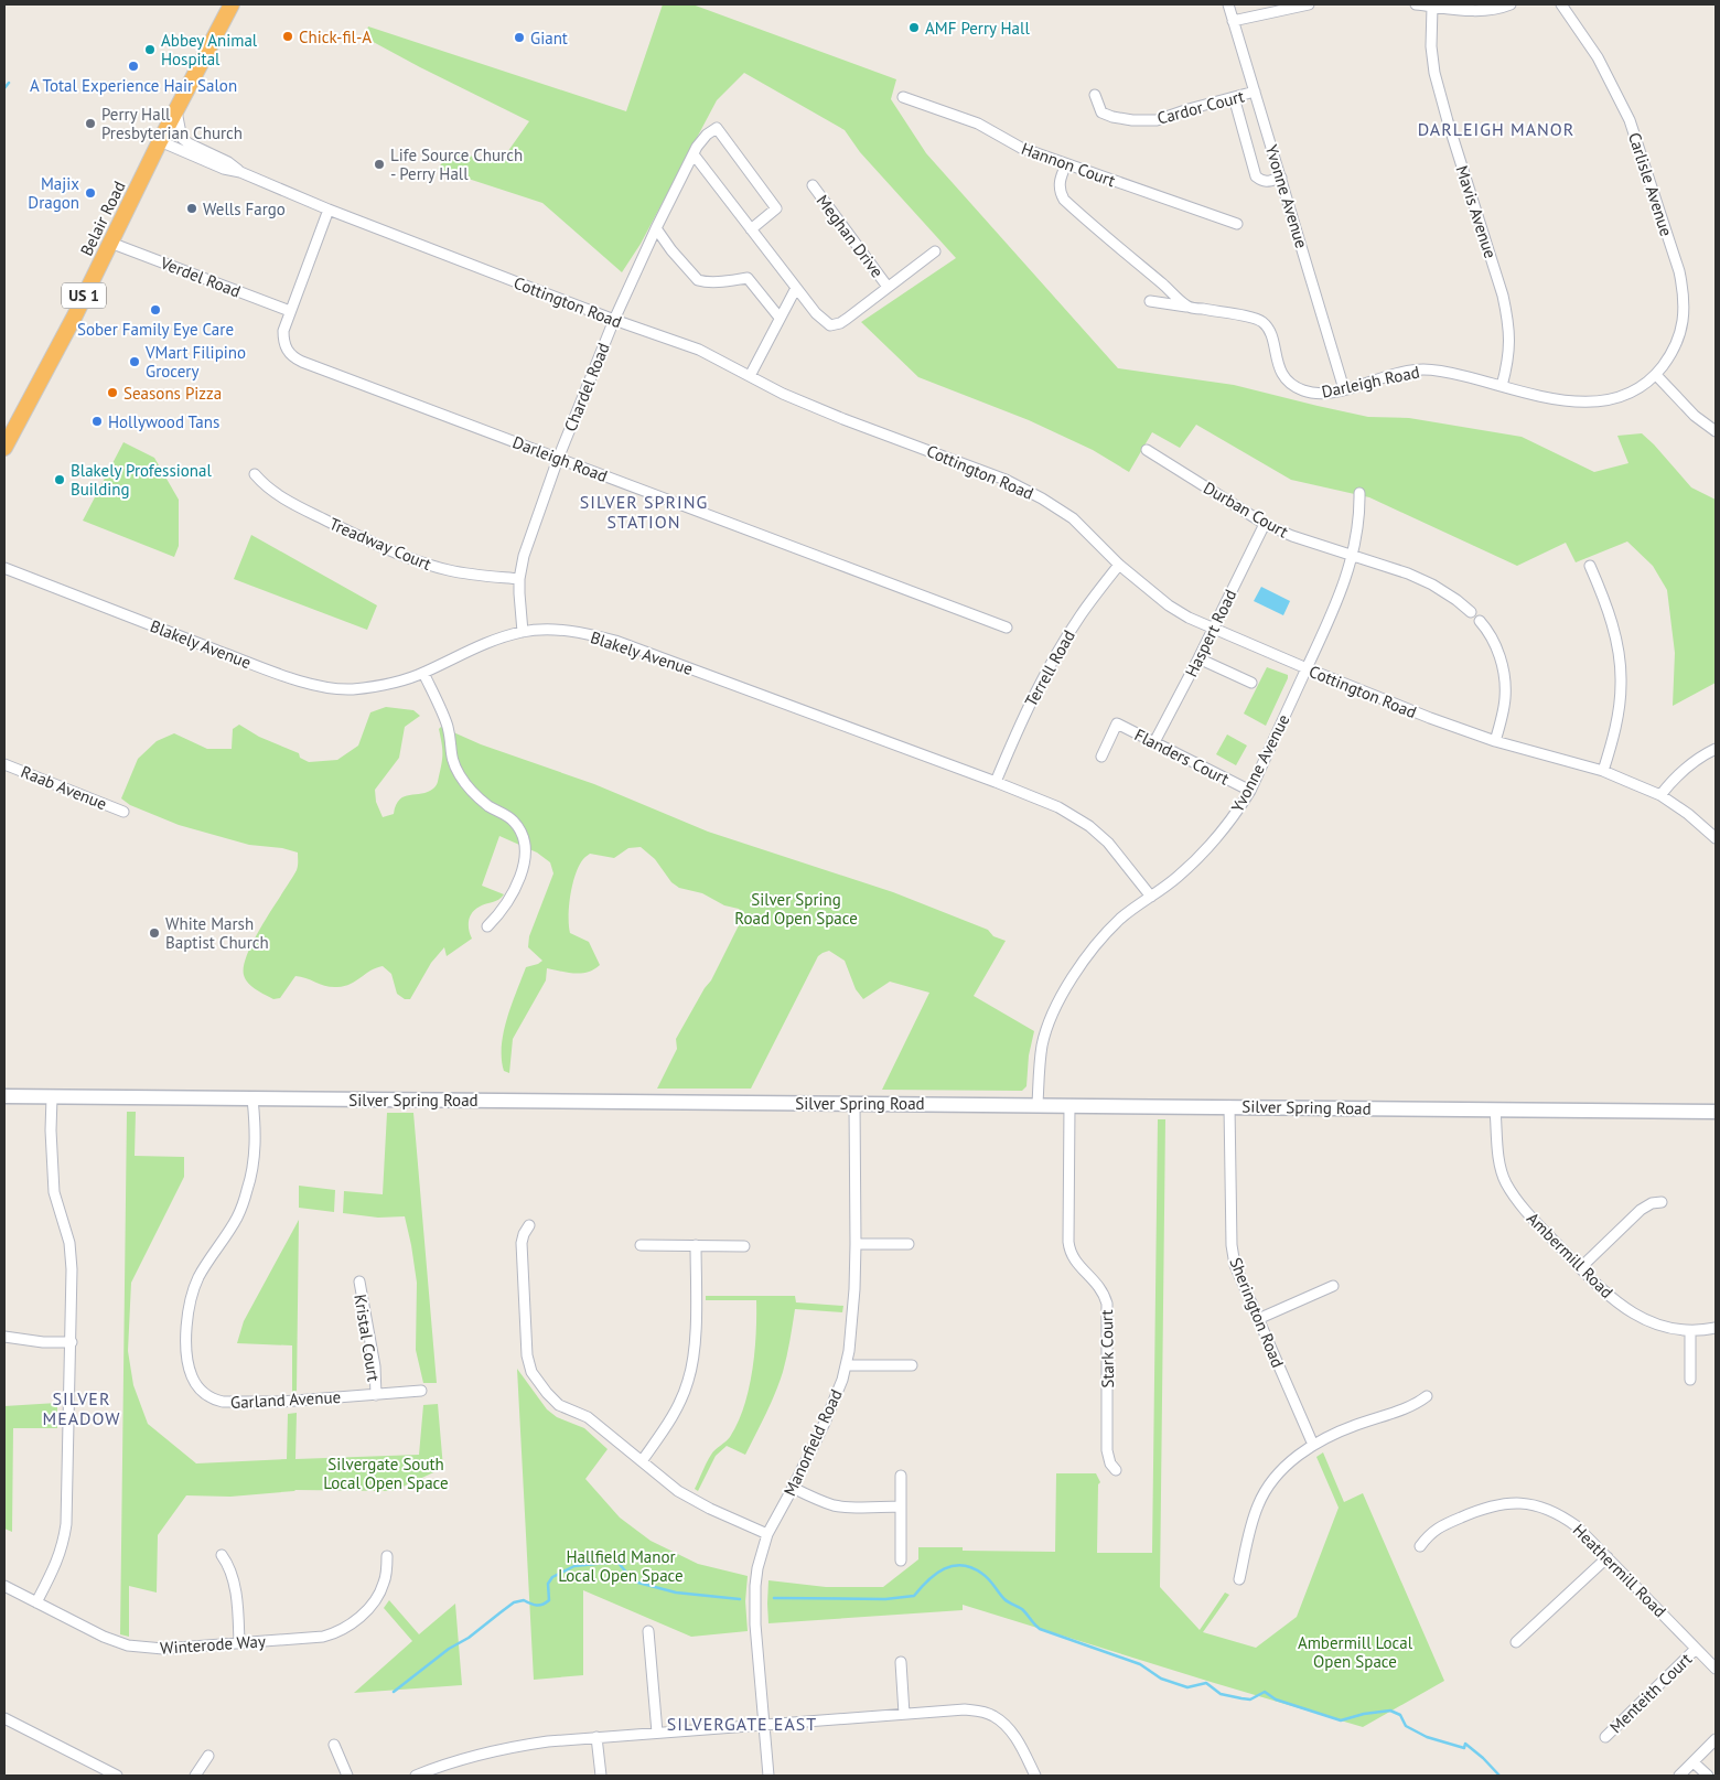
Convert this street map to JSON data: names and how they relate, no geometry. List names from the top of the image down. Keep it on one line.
{"streets":{"highway":["Belair Road","US 1"],"main road":["Silver Spring Road"],"street":["Cardor Court","Hannon Court","Carlisle Avenue","Yvonne Avenue","Mavis Avenue","Meghan Drive","Verdel Road","Cottington Road","Darleigh Road","Chardel Road","Durban Court","Treadway Court","Haspert Road","Blakely Avenue","Terrell Road","Flanders Court","Raab Avenue","Ambermill Road","Sherington Road","Kristal Court","Stark Court","Garland Avenue","Manorfield Road","Heathermill Road","Winterode Way","Menteith Court"]},"crossings":[["Cardor Court","Yvonne Avenue"],["Carlisle Avenue","Darleigh Road"],["Yvonne Avenue","Cottington Road"],["Yvonne Avenue","Darleigh Road"],["Yvonne Avenue","Durban Court"],["Yvonne Avenue","Blakely Avenue"],["Yvonne Avenue","Flanders Court"],["Yvonne Avenue","Silver Spring Road"],["Mavis Avenue","Darleigh Road"],["Belair Road","Verdel Road"],["Belair Road","Cottington Road"],["Verdel Road","Darleigh Road"],["Cottington Road","Darleigh Road"],["Cottington Road","Chardel Road"],["Cottington Road","Haspert Road"],["Cottington Road","Terrell Road"],["Darleigh Road","Chardel Road"],["Chardel Road","Treadway Court"],["Chardel Road","Blakely Avenue"],["Durban Court","Haspert Road"],["Haspert Road","Flanders Court"],["Blakely Avenue","Terrell Road"],["Silver Spring Road","Ambermill Road"],["Silver Spring Road","Sherington Road"],["Silver Spring Road","Stark Court"],["Silver Spring Road","Garland Avenue"],["Silver Spring Road","Manorfield Road"],["Kristal Court","Garland Avenue"],["Heathermill Road","Menteith Court"]],"districts":["DARLEIGH MANOR","SILVER SPRING STATION","SILVER MEADOW","SILVERGATE EAST"],"parks":["Silver Spring Road Open Space","Silvergate South Local Open Space","Hallfield Manor Local Open Space","Ambermill Local Open Space"],"places":["AMF Perry Hall","Chick-fil-A","Giant","Abbey Animal Hospital","A Total Experience Hair Salon","Perry Hall Presbyterian Church","Life Source Church - Perry Hall","Majix Dragon","Wells Fargo","Sober Family Eye Care","VMart Filipino Grocery","Seasons Pizza","Hollywood Tans","Blakely Professional Building","White Marsh Baptist Church"]}
